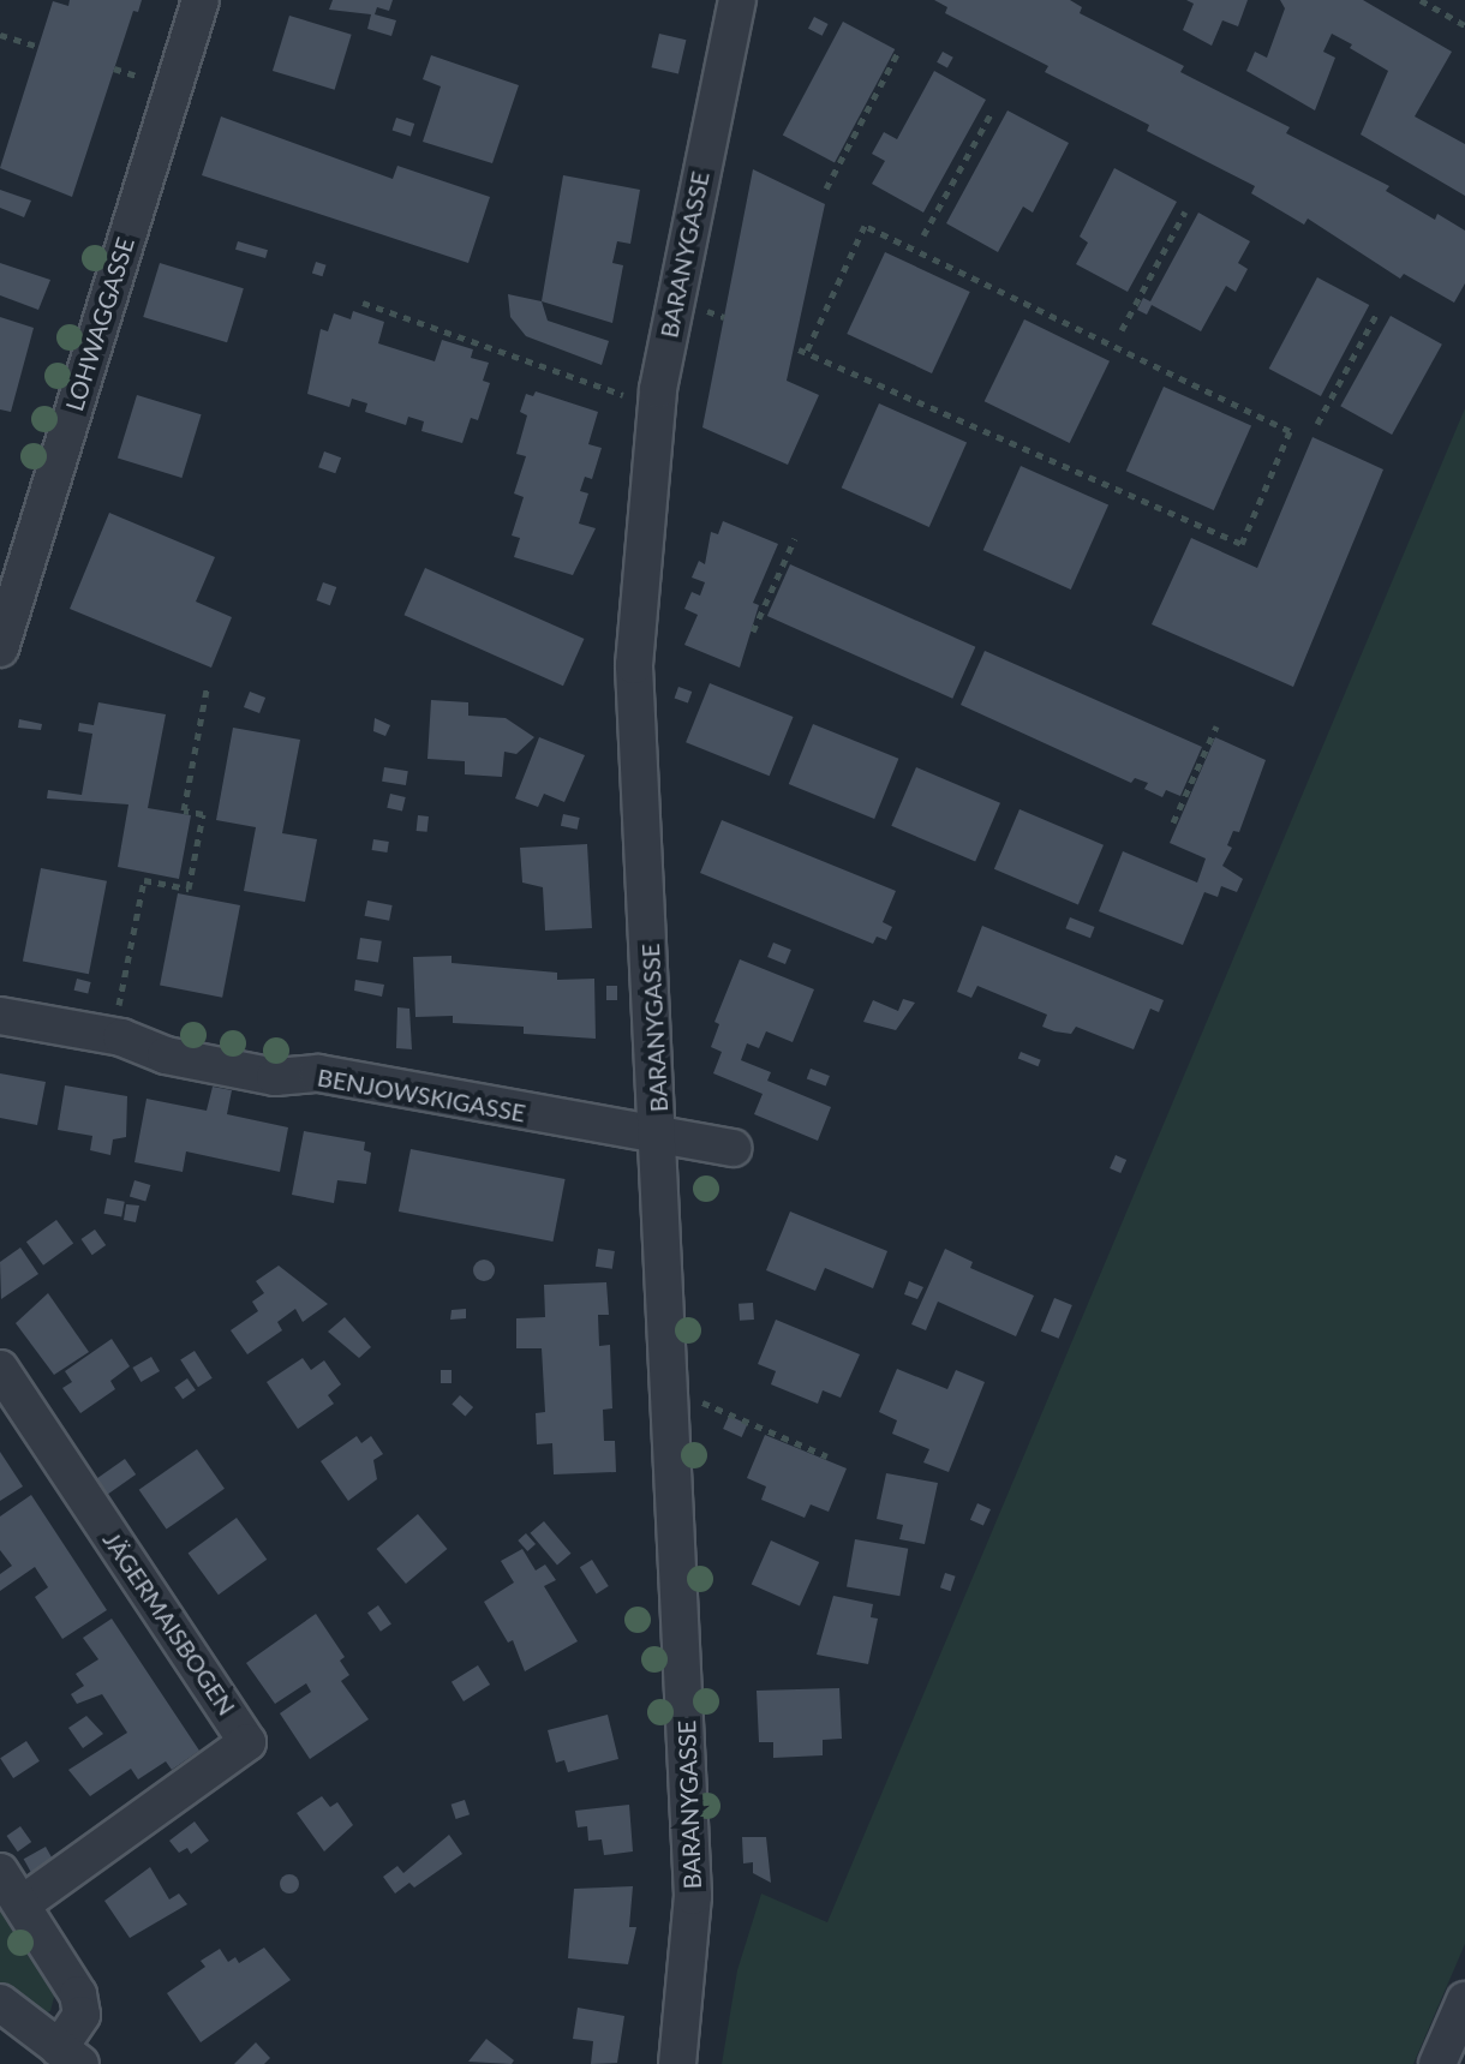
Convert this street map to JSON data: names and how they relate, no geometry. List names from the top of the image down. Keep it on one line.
{"streets":{"street":["BARANYGASSE","LOHWAGGASSE","BENJOWSKIGASSE","JÄGERMAISBOGEN"]},"crossings":[["BARANYGASSE","BENJOWSKIGASSE"]]}
